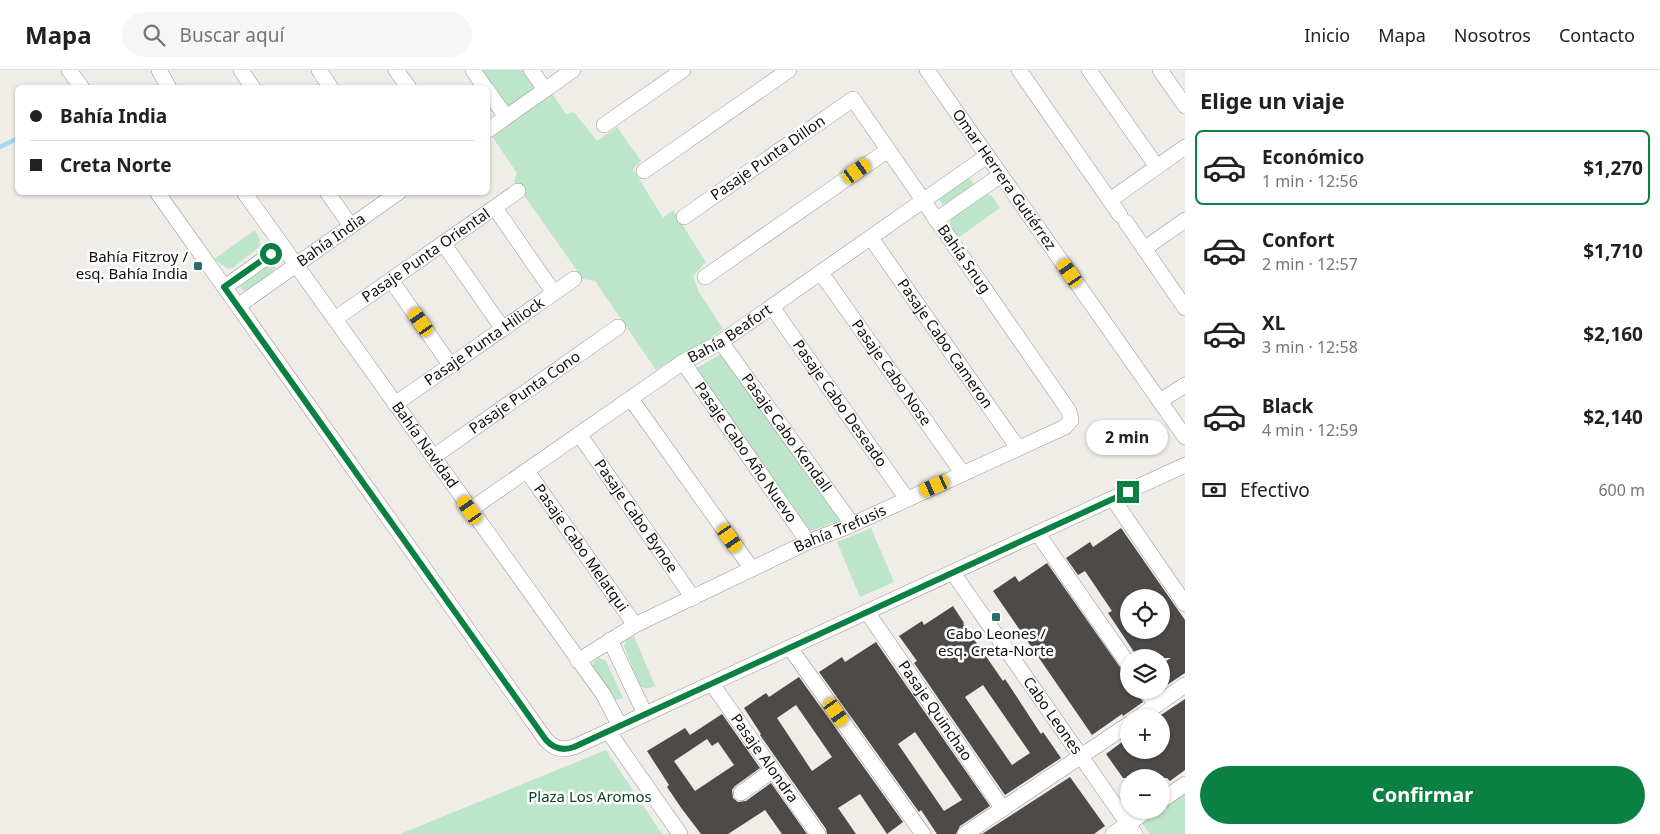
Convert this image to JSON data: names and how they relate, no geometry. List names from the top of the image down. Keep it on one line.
{"streets":{"street":["Pasaje Punta Dillon","Omar Herrera Gutiérrez","Bahía India","Pasaje Punta Oriental","Bahía Snug","Bahía Beafort","Pasaje Punta Hiliock","Pasaje Cabo Cameron","Pasaje Cabo Nose","Pasaje Punta Cono","Pasaje Cabo Deseado","Pasaje Cabo Kendall","Bahía Navidad","Pasaje Cabo Año Nuevo","Pasaje Cabo Bynoe","Bahía Trefusis","Pasaje Cabo Melatqui","Pasaje Quinchao","Cabo Leones","Pasaje Alondra"]},"crossings":[["Pasaje Punta Dillon","Bahía Snug"],["Omar Herrera Gutiérrez","Bahía Beafort"],["Bahía India","Bahía Navidad"],["Pasaje Punta Oriental","Bahía Navidad"],["Bahía Snug","Bahía Beafort"],["Bahía Snug","Bahía Trefusis"],["Bahía Beafort","Pasaje Cabo Cameron"],["Bahía Beafort","Pasaje Cabo Nose"],["Bahía Beafort","Pasaje Cabo Deseado"],["Bahía Beafort","Pasaje Cabo Kendall"],["Bahía Beafort","Bahía Navidad"],["Bahía Beafort","Pasaje Cabo Año Nuevo"],["Bahía Beafort","Pasaje Cabo Bynoe"],["Bahía Beafort","Pasaje Cabo Melatqui"],["Pasaje Punta Hiliock","Bahía Navidad"],["Pasaje Cabo Cameron","Bahía Trefusis"],["Pasaje Cabo Nose","Bahía Trefusis"],["Pasaje Punta Cono","Bahía Navidad"],["Pasaje Cabo Deseado","Bahía Trefusis"],["Pasaje Cabo Kendall","Bahía Trefusis"],["Bahía Navidad","Bahía Trefusis"],["Pasaje Cabo Año Nuevo","Bahía Trefusis"],["Pasaje Cabo Bynoe","Bahía Trefusis"],["Bahía Trefusis","Pasaje Cabo Melatqui"]],"parks":["Plaza Los Aromos"],"places":{"transit":["Bahía Fitzroy / esq. Bahía India","Cabo Leones / esq. Creta-Norte"]},"page":{"header":"Mapa","search":"Buscar aquí","nav":["Inicio","Mapa","Nosotros","Contacto"],"heading":"Elige un viaje","banner":["Bahía India","Creta Norte"],"list":[{"name":"Económico","note":"1 min · 12:56","value":"$1,270"},{"name":"Confort","note":"2 min · 12:57","value":"$1,710"},{"name":"XL","note":"3 min · 12:58","value":"$2,160"},{"name":"Black","note":"4 min · 12:59","value":"$2,140"}],"bubble":"2 min","pay":["Efectivo","600 m"],"map_buttons":["+","−"],"buttons":"Confirmar"}}
